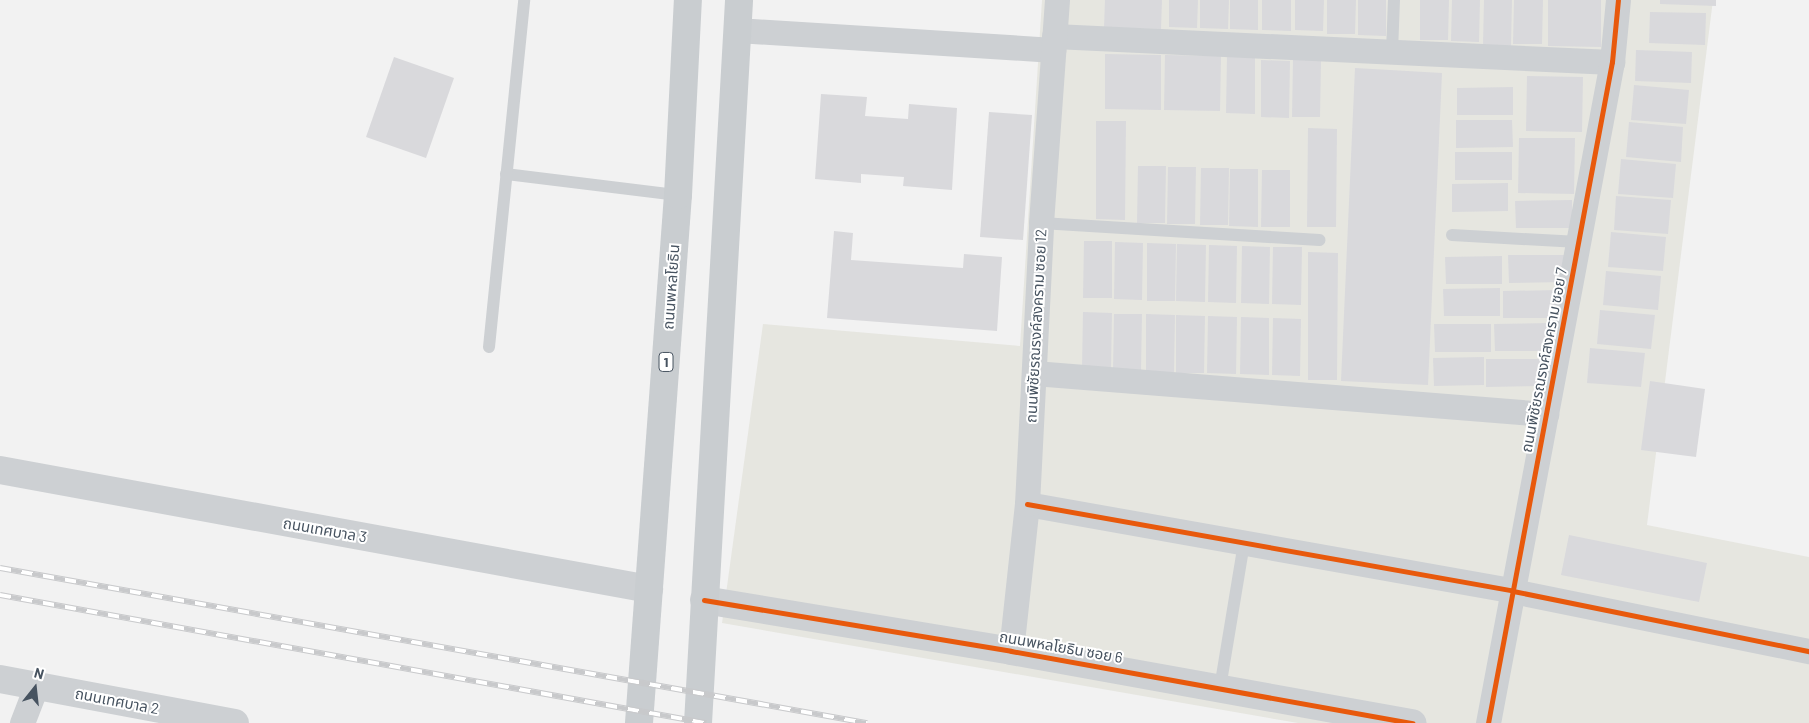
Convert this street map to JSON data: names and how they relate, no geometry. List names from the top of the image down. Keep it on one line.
{"streets":{"main road":["ถนนพหลโยธิน","1"],"street":["ถนนพิชัยรณรงค์สงคราม ซอย 12","ถนนพิชัยรณรงค์สงคราม ซอย 7","ถนนเทศบาล 3","ถนนพหลโยธิน ซอย 6","ถนนเทศบาล 2"]},"crossings":[["ถนนพหลโยธิน","ถนนเทศบาล 3"],["ถนนพิชัยรณรงค์สงคราม ซอย 12","ถนนพหลโยธิน ซอย 6"]],"north":"top"}
